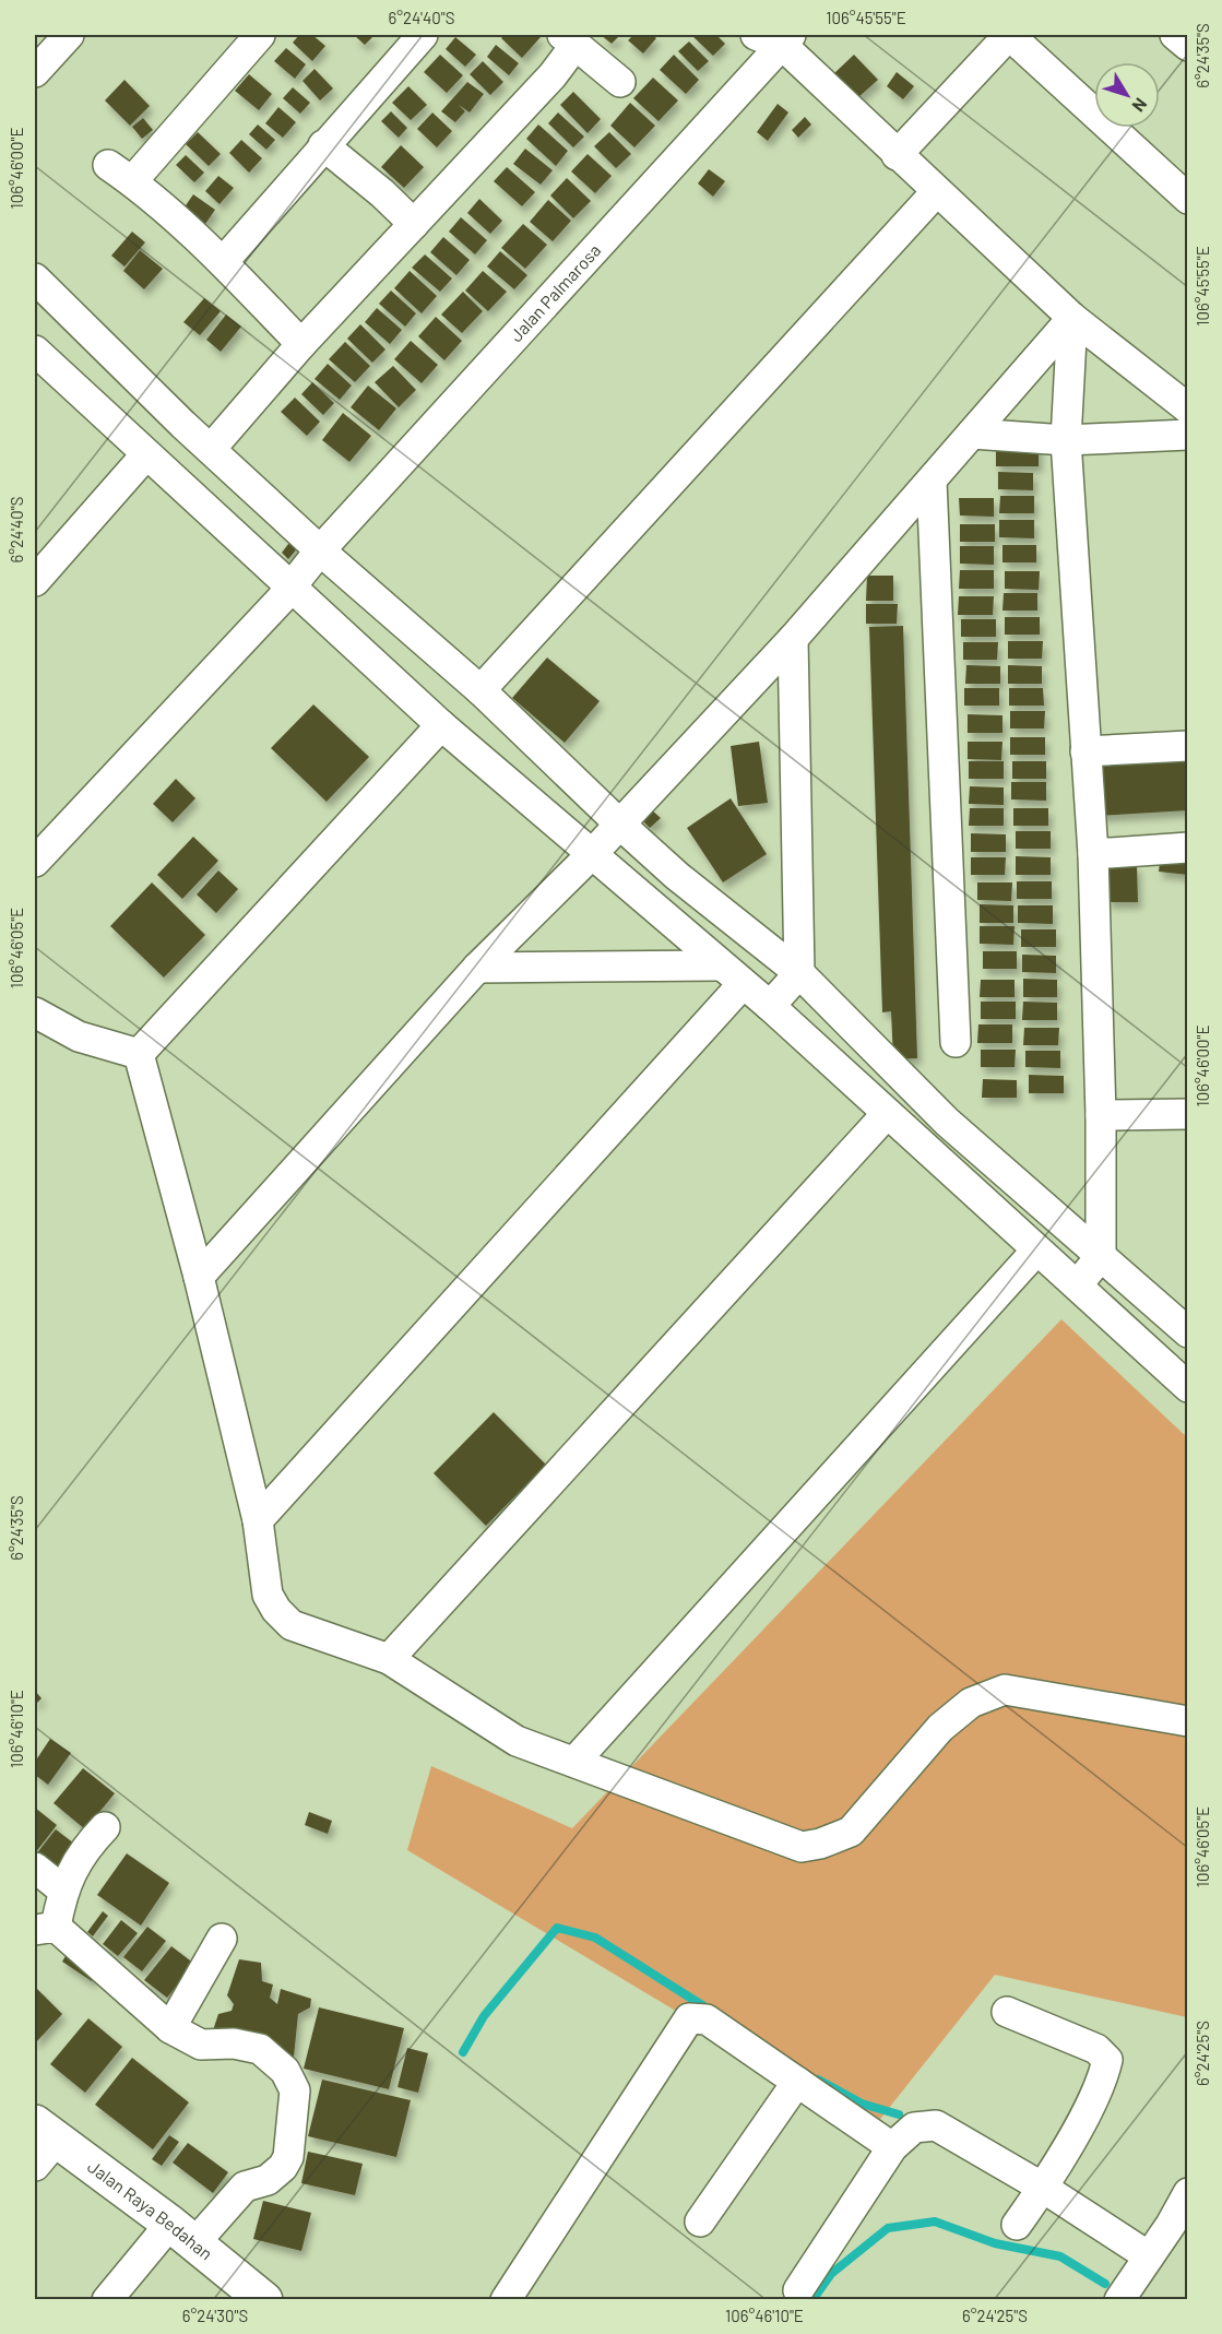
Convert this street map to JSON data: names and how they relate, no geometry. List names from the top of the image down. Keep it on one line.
{"streets":{"street":["Jalan Palmarosa","Jalan Raya Bedahan"]},"north":"bottom right","coordinates":["6°24'40\"S","106°45'55\"E","6°24'35\"S","106°46'00\"E","106°46'05\"E","106°46'10\"E","6°24'25\"S","6°24'30\"S"]}
